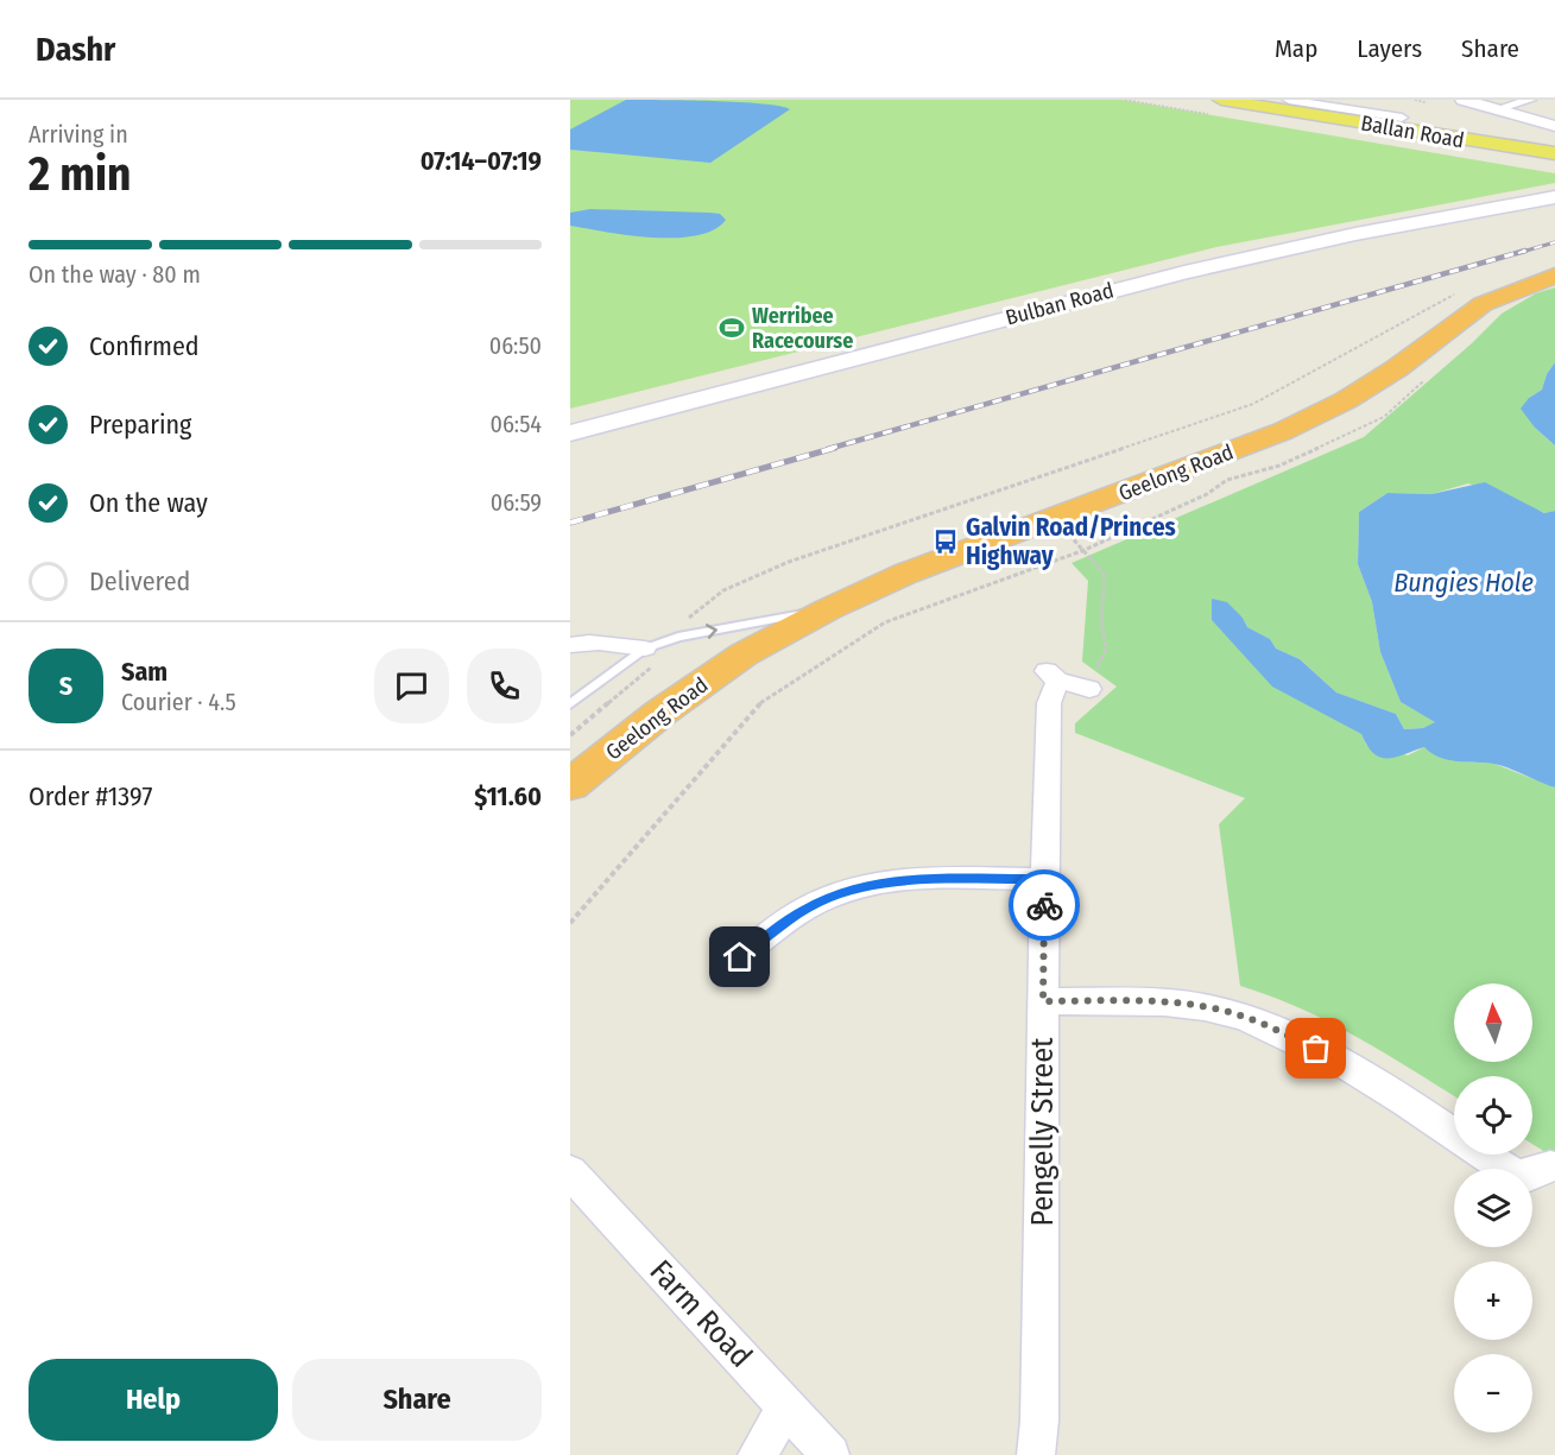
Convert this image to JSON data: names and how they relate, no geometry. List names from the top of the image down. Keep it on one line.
{"streets":{"highway":["Geelong Road"],"main road":["Ballan Road"],"street":["Bulban Road","Pengelly Street","Farm Road"]},"water":["Bungies Hole"],"places":{"sports":["Werribee Racecourse"],"bus stop":["Galvin Road/Princes Highway"]},"north":"top","page":{"header":"Dashr","nav":["Map","Layers","Share"],"heading":["2 min","Arriving in","07:14–07:19"],"panel":["Sam","Courier · 4.5","Order #1397","$11.60"],"bar":"On the way · 80 m","list":[["Confirmed","06:50"],["Preparing","06:54"],["On the way","06:59"],"Delivered"],"round":"S","map_buttons":["+","−"],"buttons":["Help","Share"]}}
